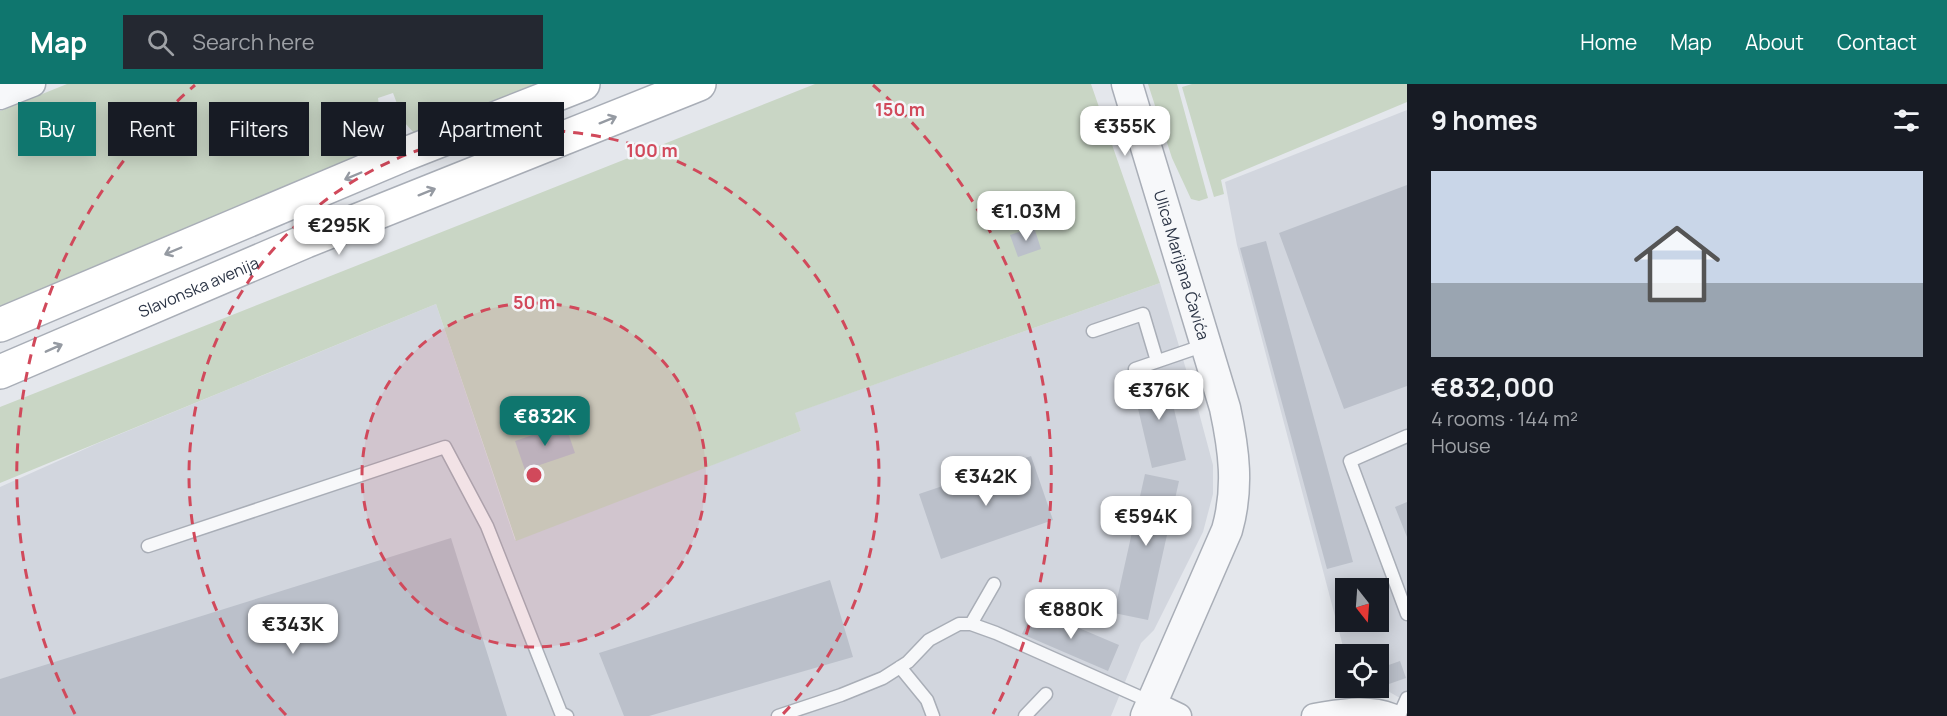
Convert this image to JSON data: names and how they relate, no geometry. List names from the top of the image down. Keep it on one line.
{"streets":{"main road":["Slavonska avenija"],"street":["Ulica Marijana Čavića"]},"north":"bottom","page":{"header":"Map","search":"Search here","nav":["Home","Map","About","Contact"],"heading":"9 homes","chip":["Buy","Rent","Filters","New","Apartment"],"price":["€355K","€1.03M","€295K","€376K","€832K","€342K","€594K","€880K","€343K"],"list":[{"name":"€832,000","note":"4 rooms · 144 m² · House"}]},"rings":["150 m","100 m","50 m"]}
